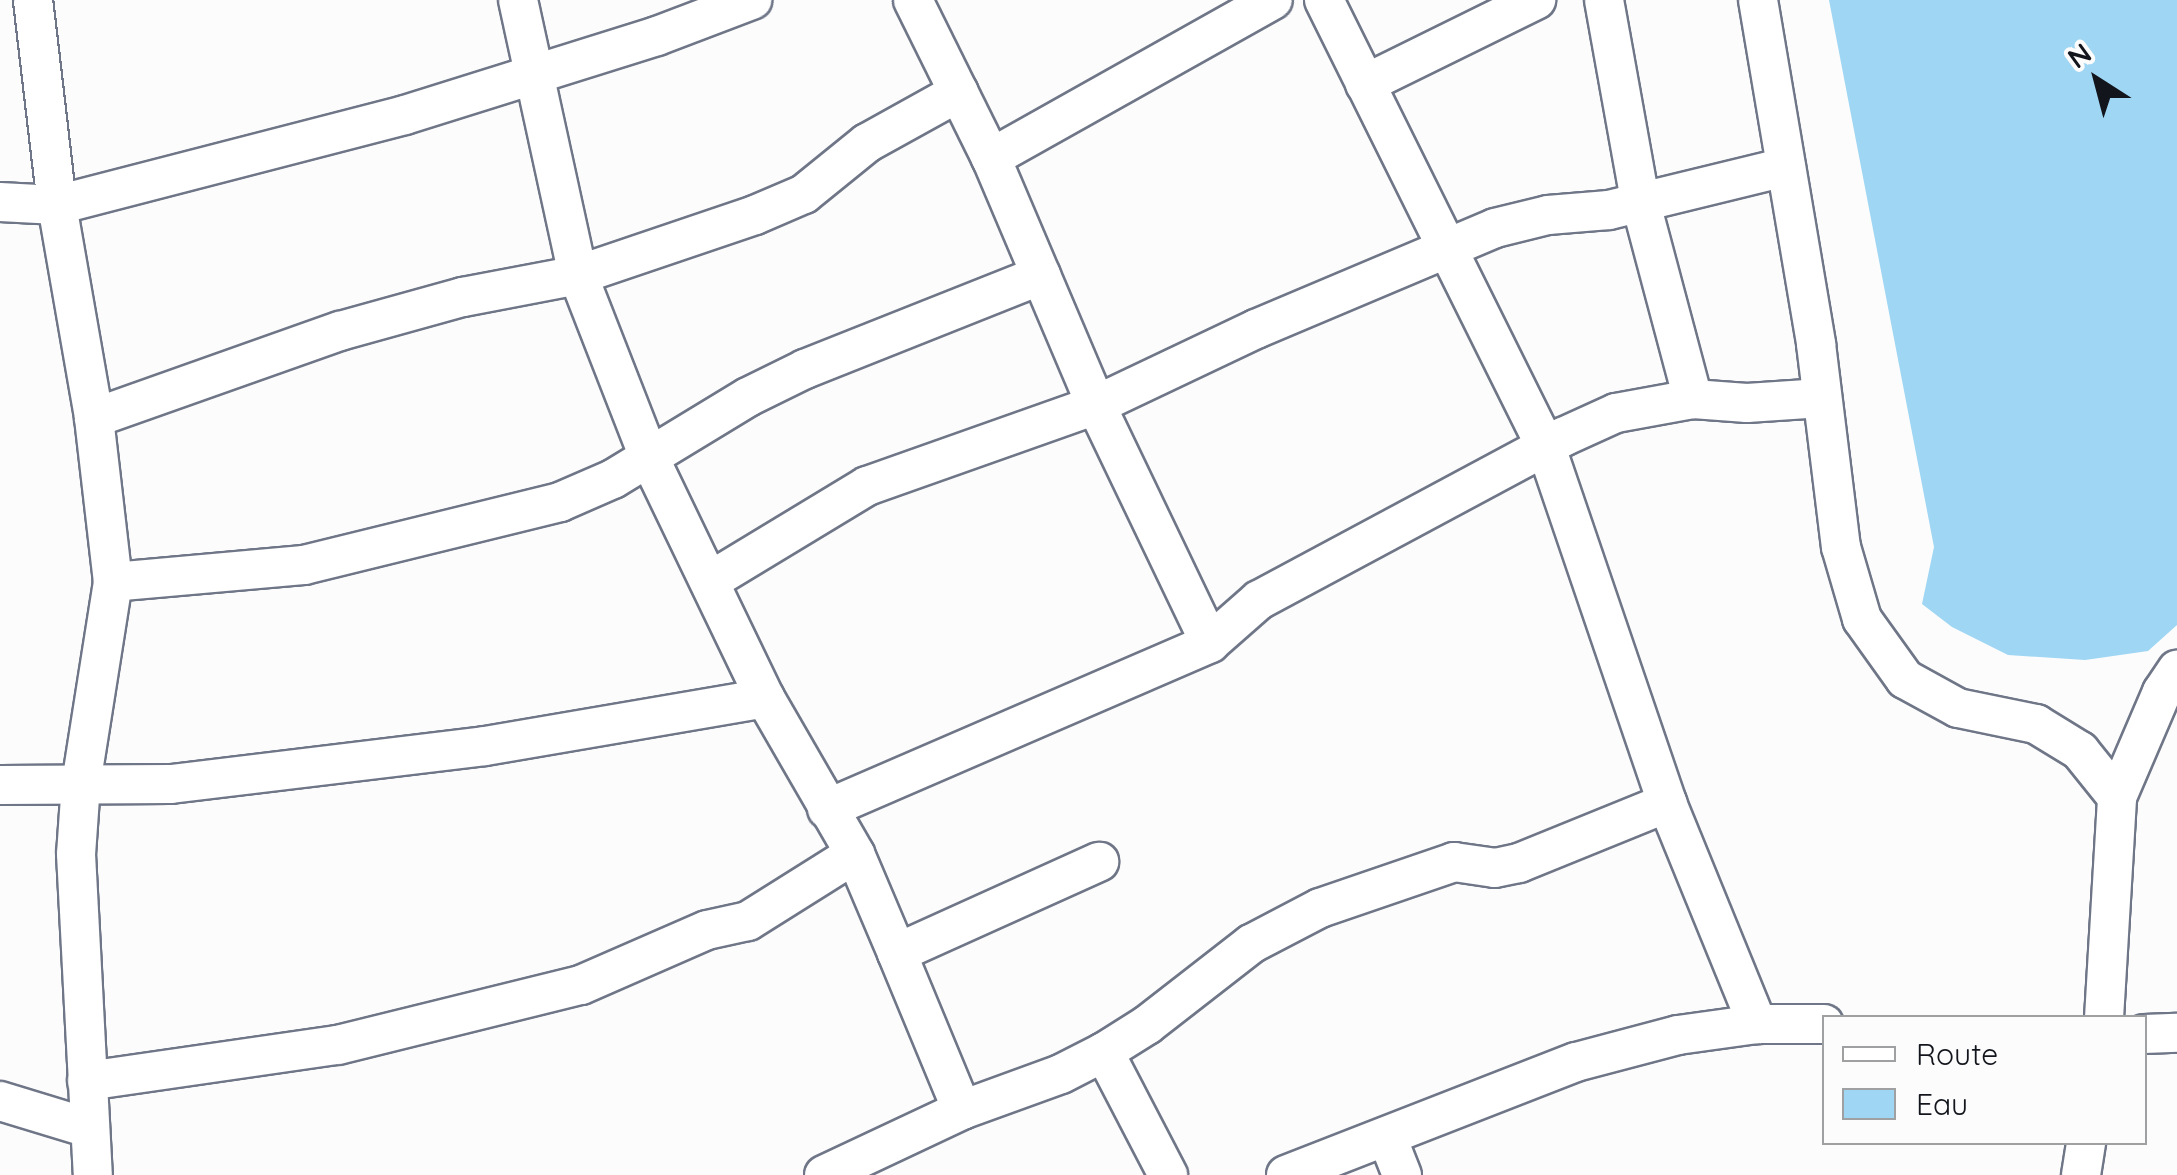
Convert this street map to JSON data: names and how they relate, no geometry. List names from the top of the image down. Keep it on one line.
{"legend":["Route","Eau"],"north":"top left"}
